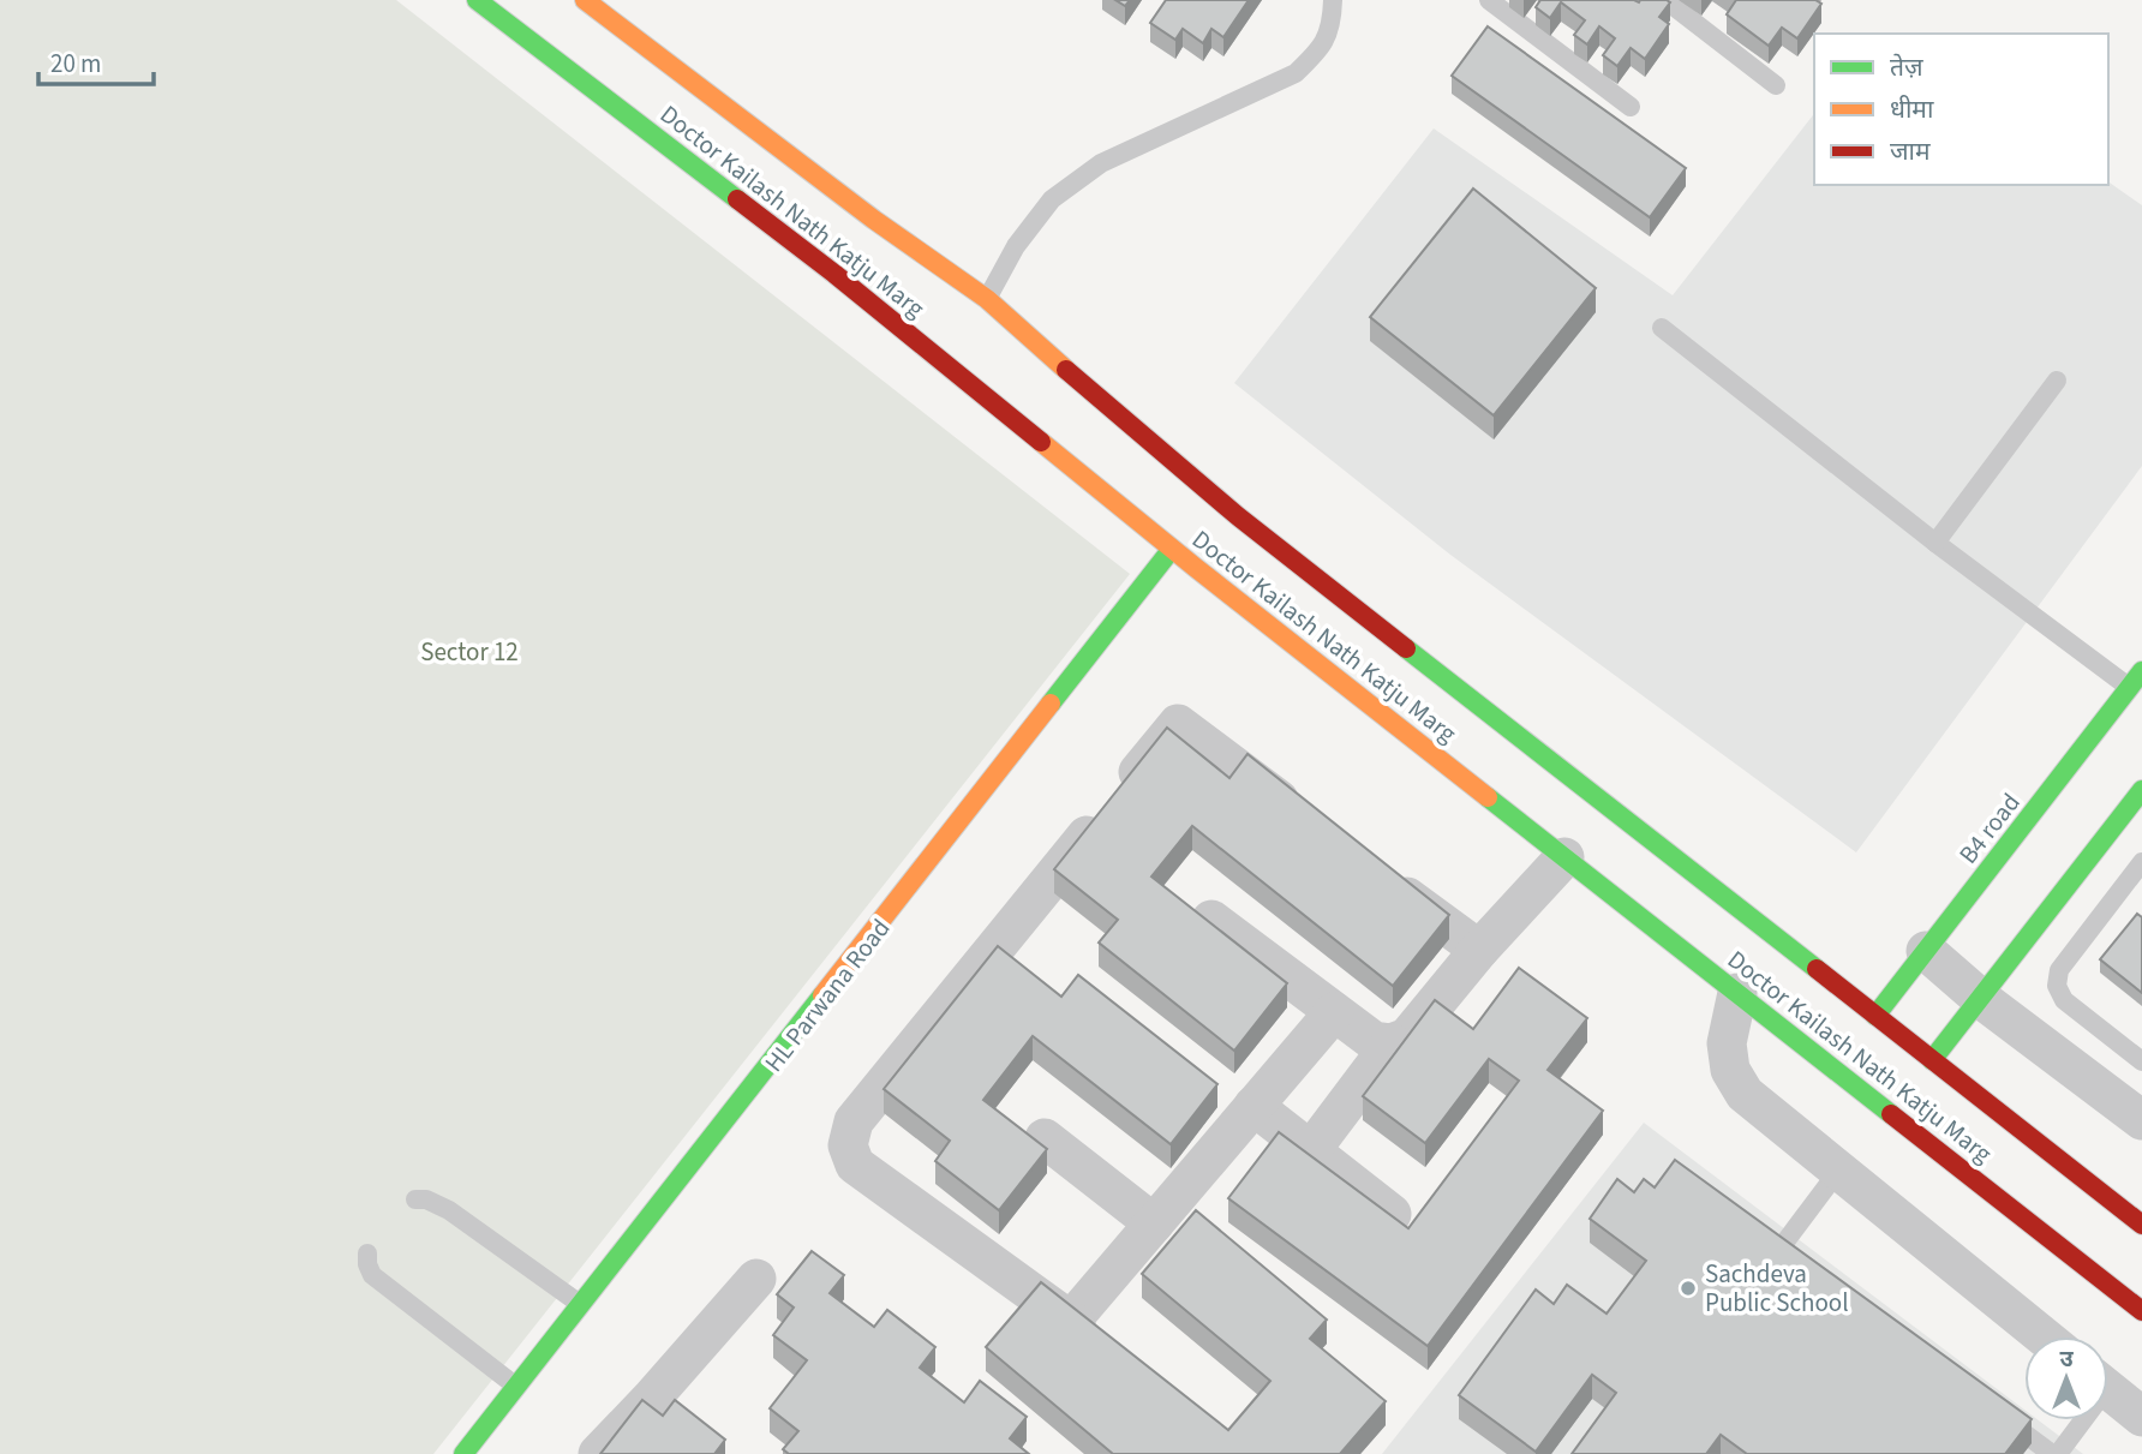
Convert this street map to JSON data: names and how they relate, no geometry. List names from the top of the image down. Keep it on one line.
{"streets":{"main road":["Doctor Kailash Nath Katju Marg","B4 road"]},"crossings":[["Doctor Kailash Nath Katju Marg","B4 road"]],"parks":["Sector 12"],"places":["Sachdeva Public School"],"legend":["तेज़","धीमा","जाम"],"scale_bar":"20 m","north":"top"}
